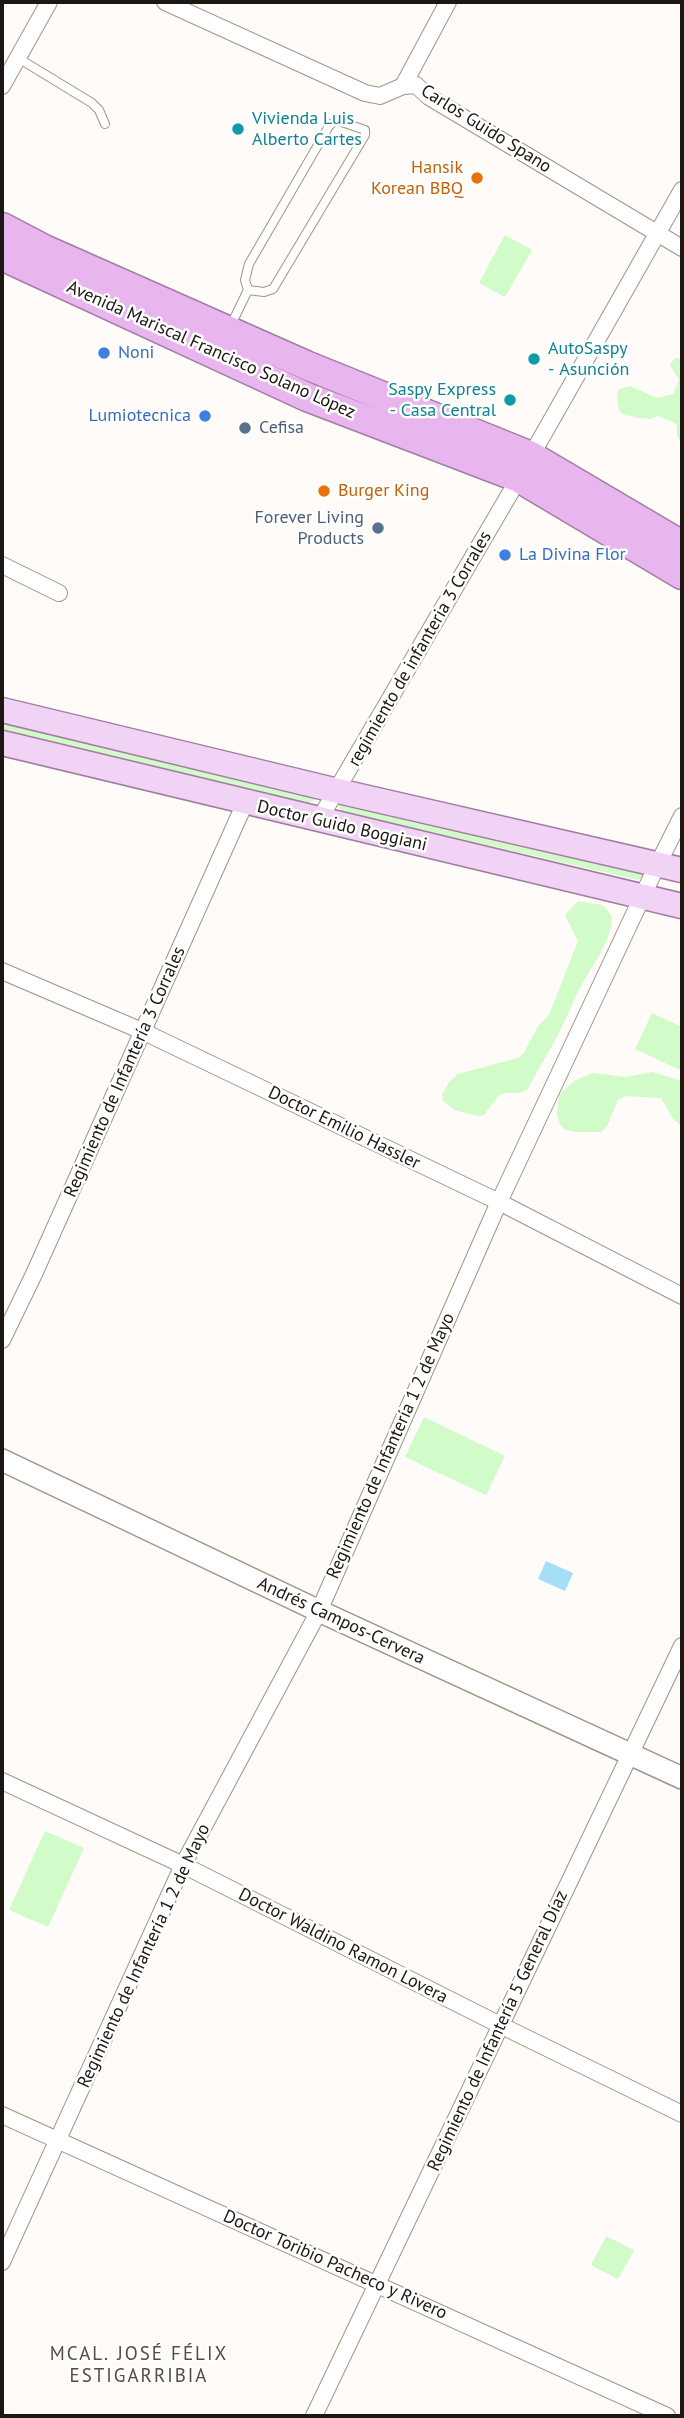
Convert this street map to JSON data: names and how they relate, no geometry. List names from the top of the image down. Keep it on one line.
{"streets":{"highway":["Avenida Mariscal Francisco Solano López"],"main road":["Doctor Guido Boggiani"],"street":["Carlos Guido Spano","regimiento de infanteria 3 Corrales","Regimiento de Infantería 3 Corrales","Doctor Emilio Hassler","Regimiento de Infantería 1 2 de Mayo","Andrés Campos-Cervera","Doctor Waldino Ramon Lovera","Regimiento de Infantería 5 General Díaz","Doctor Toribio Pacheco y Rivero"]},"crossings":[["Carlos Guido Spano","regimiento de infanteria 3 Corrales"],["Avenida Mariscal Francisco Solano López","regimiento de infanteria 3 Corrales"],["regimiento de infanteria 3 Corrales","Doctor Guido Boggiani"],["Doctor Guido Boggiani","Regimiento de Infantería 3 Corrales"],["Doctor Guido Boggiani","Regimiento de Infantería 1 2 de Mayo"],["Regimiento de Infantería 3 Corrales","Doctor Emilio Hassler"],["Doctor Emilio Hassler","Regimiento de Infantería 1 2 de Mayo"],["Regimiento de Infantería 1 2 de Mayo","Andrés Campos-Cervera"],["Regimiento de Infantería 1 2 de Mayo","Doctor Waldino Ramon Lovera"],["Regimiento de Infantería 1 2 de Mayo","Doctor Toribio Pacheco y Rivero"],["Andrés Campos-Cervera","Regimiento de Infantería 5 General Díaz"],["Doctor Waldino Ramon Lovera","Regimiento de Infantería 5 General Díaz"],["Regimiento de Infantería 5 General Díaz","Doctor Toribio Pacheco y Rivero"]],"districts":["MCAL. JOSÉ FÉLIX ESTIGARRIBIA"],"places":["Vivienda Luis Alberto Cartes","Hansik Korean BBQ","Noni","AutoSaspy - Asunción","Saspy Express - Casa Central","Lumiotecnica","Cefisa","Burger King","Forever Living Products","La Divina Flor"]}
